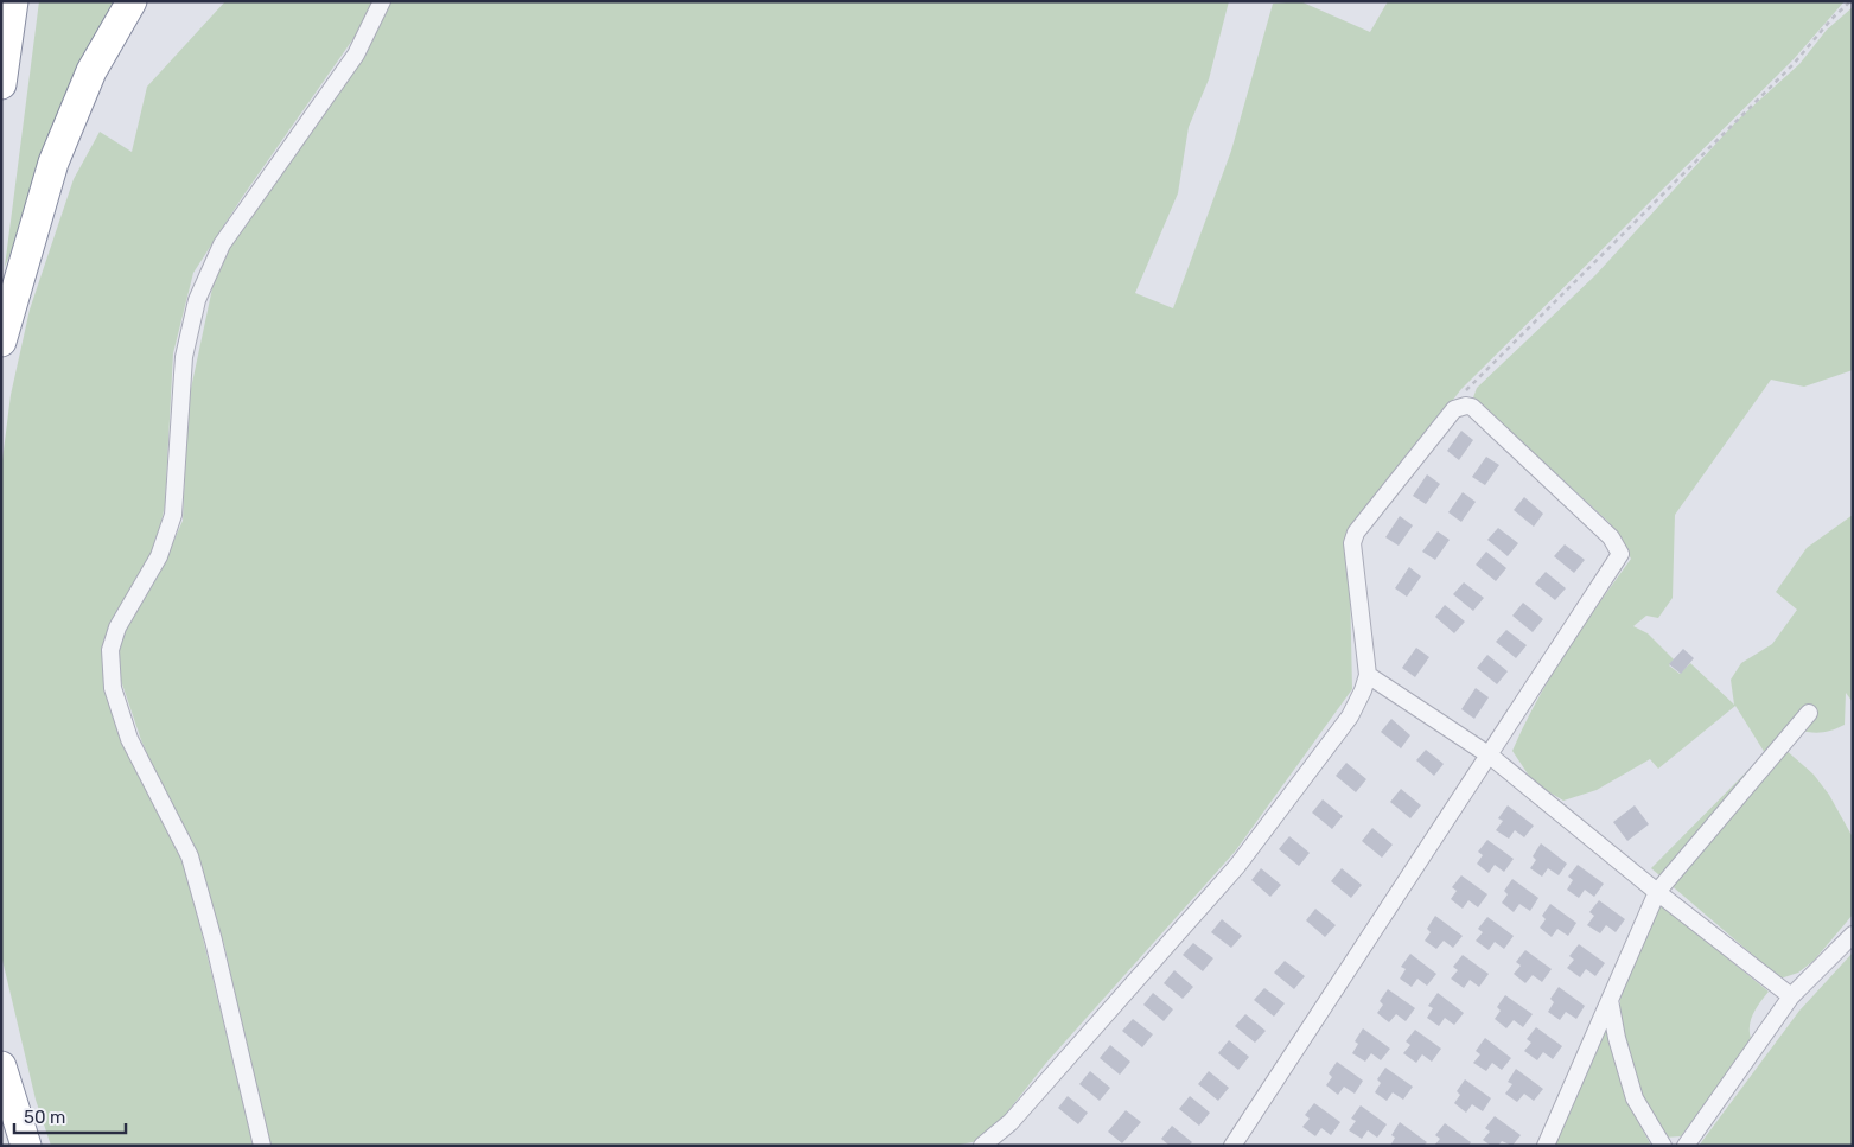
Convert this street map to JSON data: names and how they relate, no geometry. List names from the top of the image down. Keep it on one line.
{"scale_bar":"50 m"}
